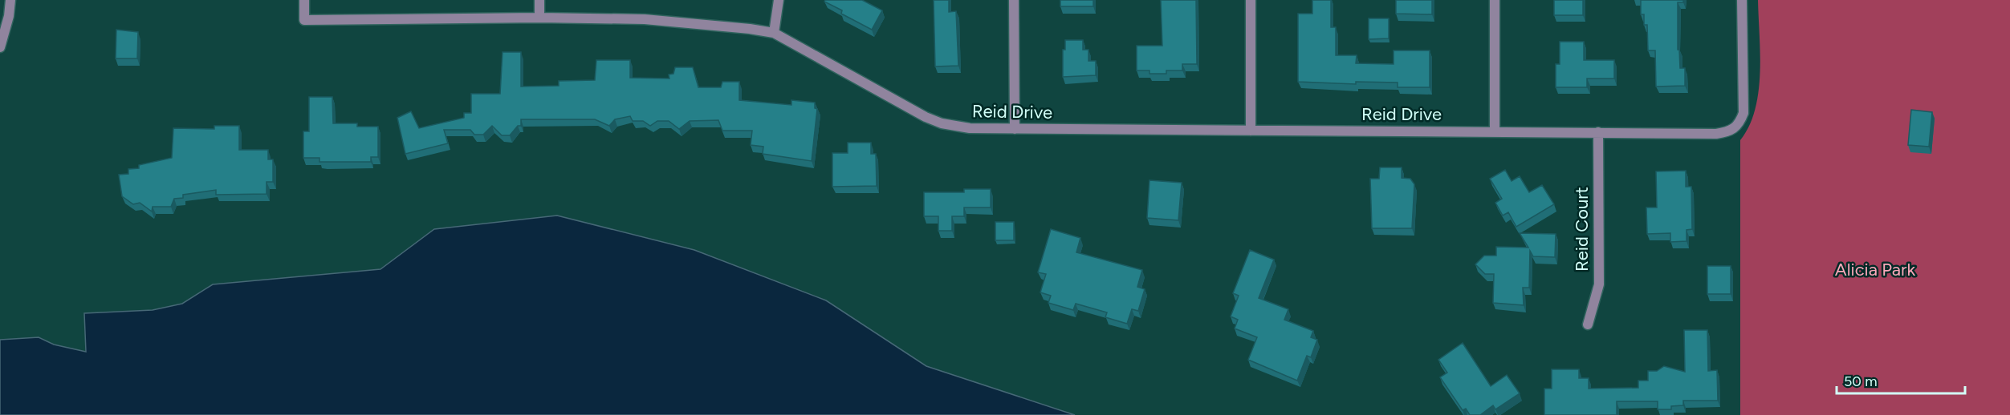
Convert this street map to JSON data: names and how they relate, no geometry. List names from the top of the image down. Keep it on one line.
{"streets":{"street":["Reid Drive","Reid Court"]},"crossings":[["Reid Drive","Reid Court"]],"parks":["Alicia Park"],"scale_bar":"50 m"}
